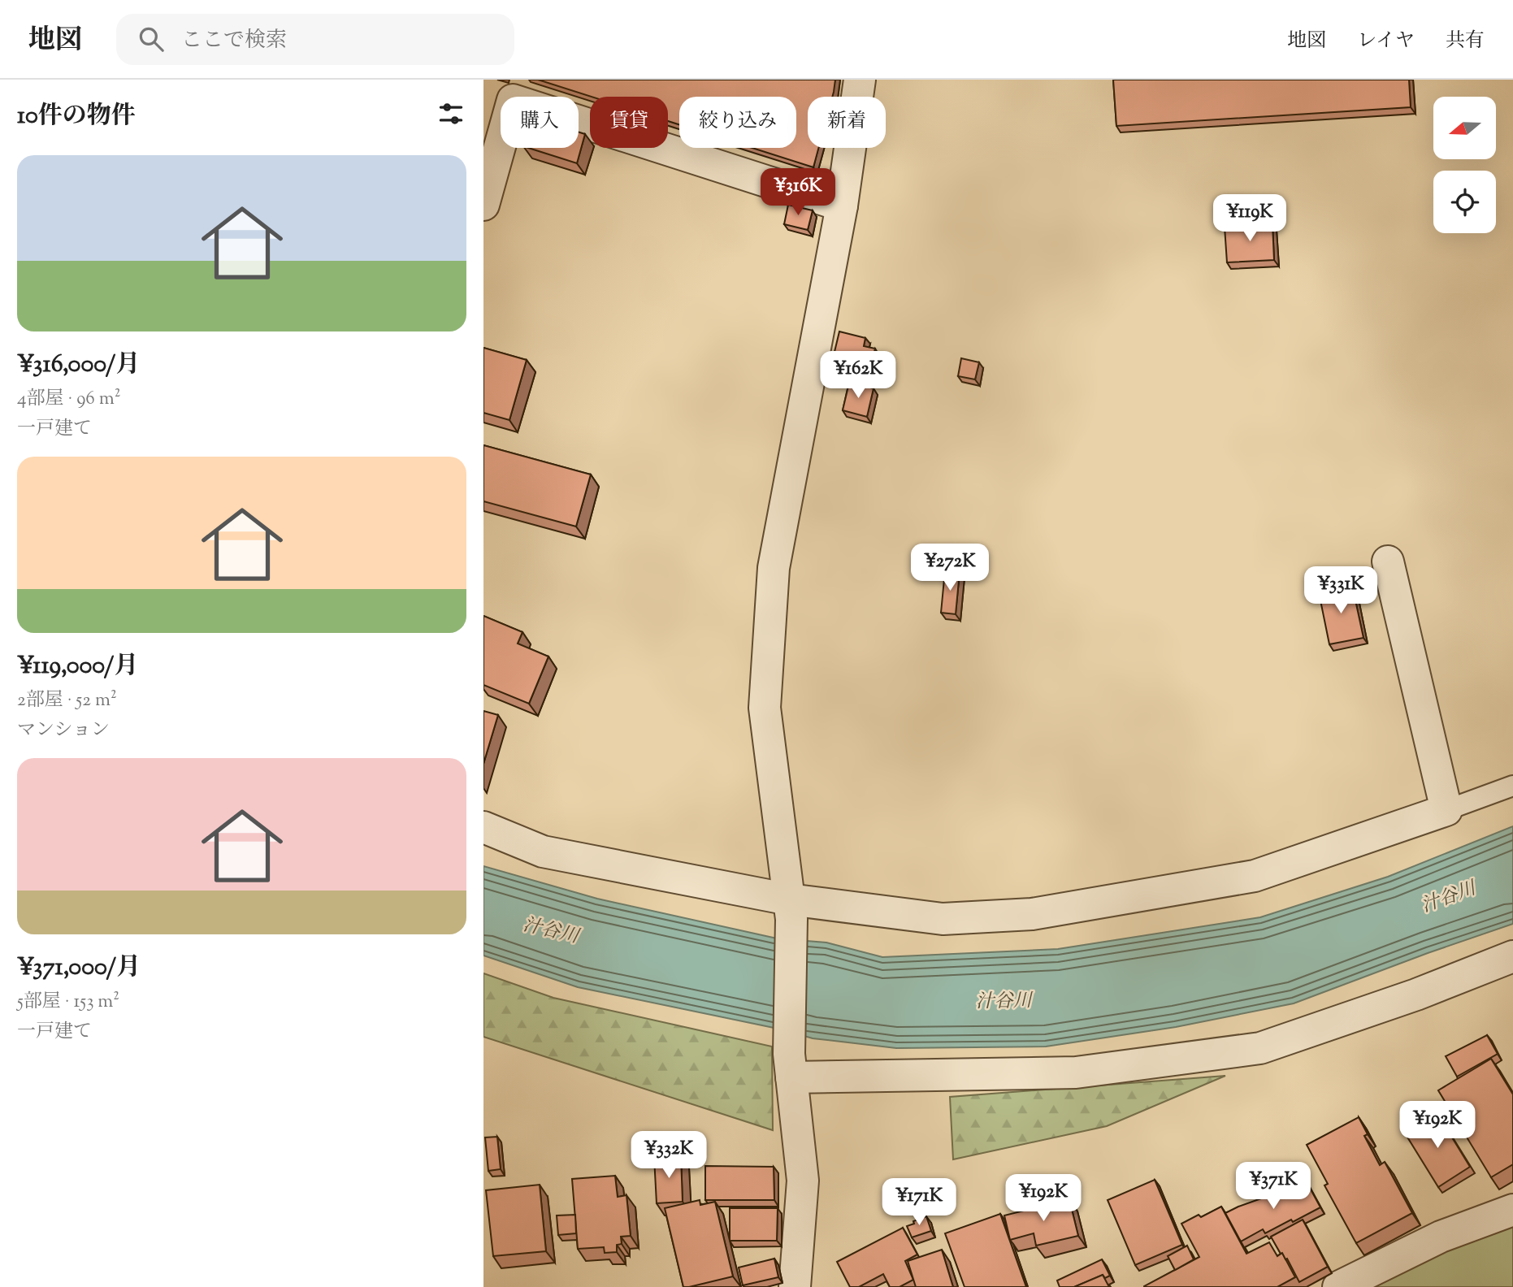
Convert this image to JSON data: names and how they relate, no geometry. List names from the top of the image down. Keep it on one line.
{"water":["汁谷川"],"north":"left","page":{"header":"地図","search":"ここで検索","nav":["地図","レイヤ","共有"],"heading":"10件の物件","chip":["購入","賃貸","絞り込み","新着"],"list":[{"name":"¥316,000/月","note":"4部屋 · 96 m² · 一戸建て"},{"name":"¥119,000/月","note":"2部屋 · 52 m² · マンション"},{"name":"¥371,000/月","note":"5部屋 · 153 m² · 一戸建て"}],"price":["¥316K","¥119K","¥162K","¥272K","¥331K","¥192K","¥332K","¥371K","¥192K","¥171K"]}}
